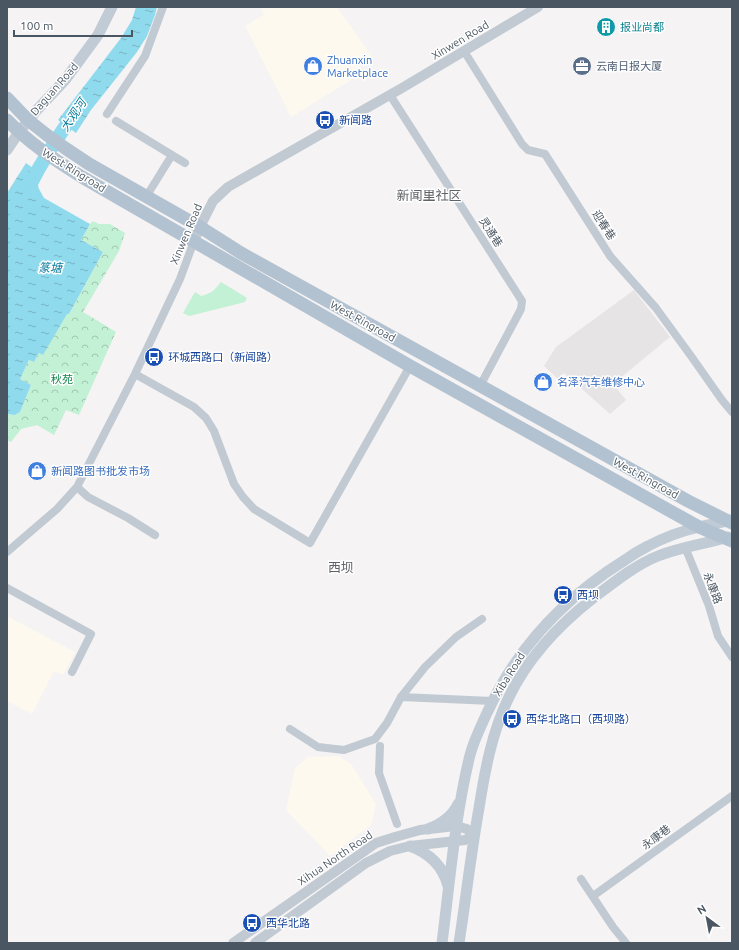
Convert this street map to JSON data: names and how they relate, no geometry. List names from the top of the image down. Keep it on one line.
{"streets":{"main road":["Daguan Road","West Ringroad","Xiba Road"],"street":["Xinwen Road","迎春巷","灵通巷","永康路","永康巷","Xihua North Road"]},"crossings":[["Xinwen Road","West Ringroad"],["Xinwen Road","迎春巷"],["Xinwen Road","灵通巷"],["Daguan Road","West Ringroad"],["West Ringroad","灵通巷"],["West Ringroad","Xiba Road"],["永康路","Xiba Road"],["Xiba Road","Xihua North Road"]],"districts":["新闻里社区","西坝"],"water":["大观河","篆塘"],"parks":["秋苑"],"places":{"building":["报业尚都"],"shop":["Zhuanxin Marketplace","名泽汽车维修中心","新闻路图书批发市场"],"office":["云南日报大厦"],"bus stop":["新闻路","环城西路口（新闻路）","西坝","西华北路口（西坝路）","西华北路"]},"scale_bar":"100 m","north":"top left"}
